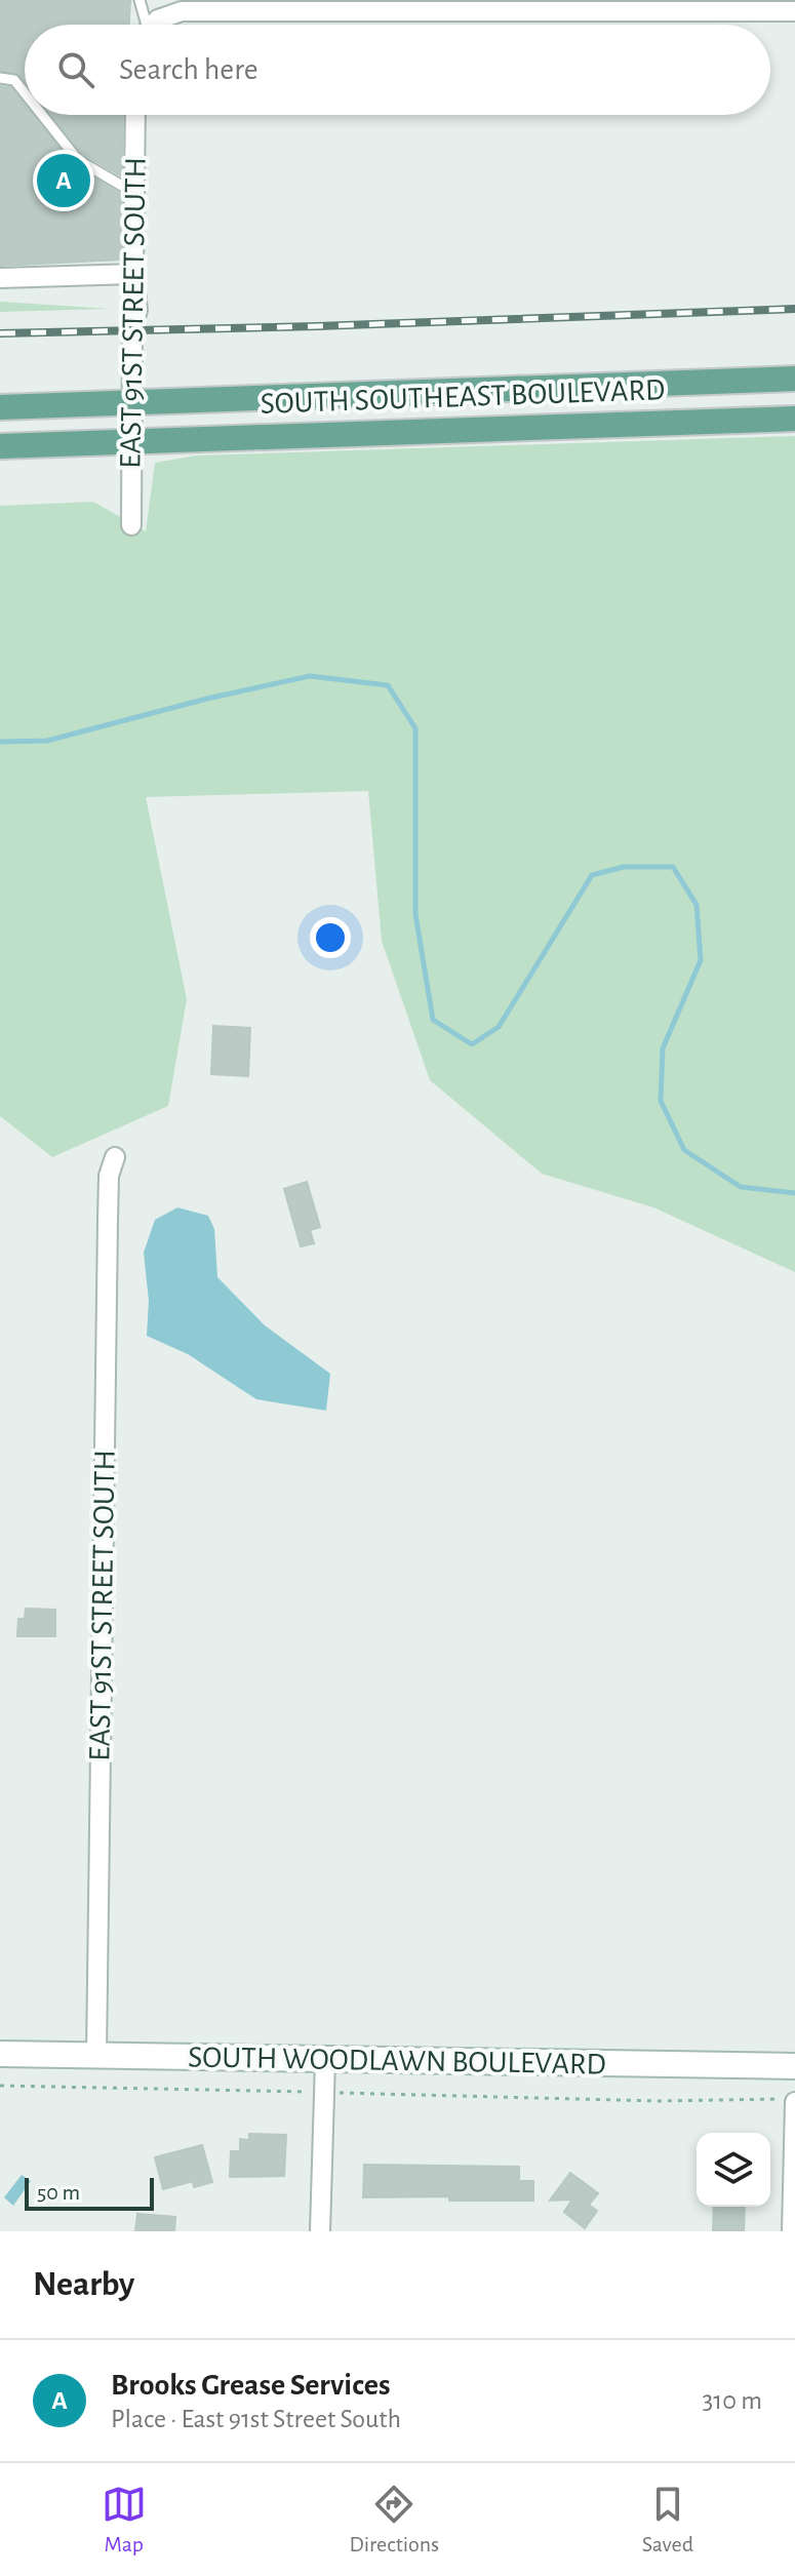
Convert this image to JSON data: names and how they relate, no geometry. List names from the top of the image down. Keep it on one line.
{"streets":{"main road":["SOUTH SOUTHEAST BOULEVARD"],"street":["EAST 91ST STREET SOUTH","SOUTH WOODLAWN BOULEVARD"]},"crossings":[["EAST 91ST STREET SOUTH","SOUTH SOUTHEAST BOULEVARD"],["EAST 91ST STREET SOUTH","SOUTH WOODLAWN BOULEVARD"]],"scale_bar":"50 m","page":{"search":"Search here","pins":"A","scale":"50 m","heading":"Nearby","list":[{"mark":"A","name":"Brooks Grease Services","note":"Place · East 91st Street South","value":"310 m"}],"nav":["Map","Directions","Saved"]}}
